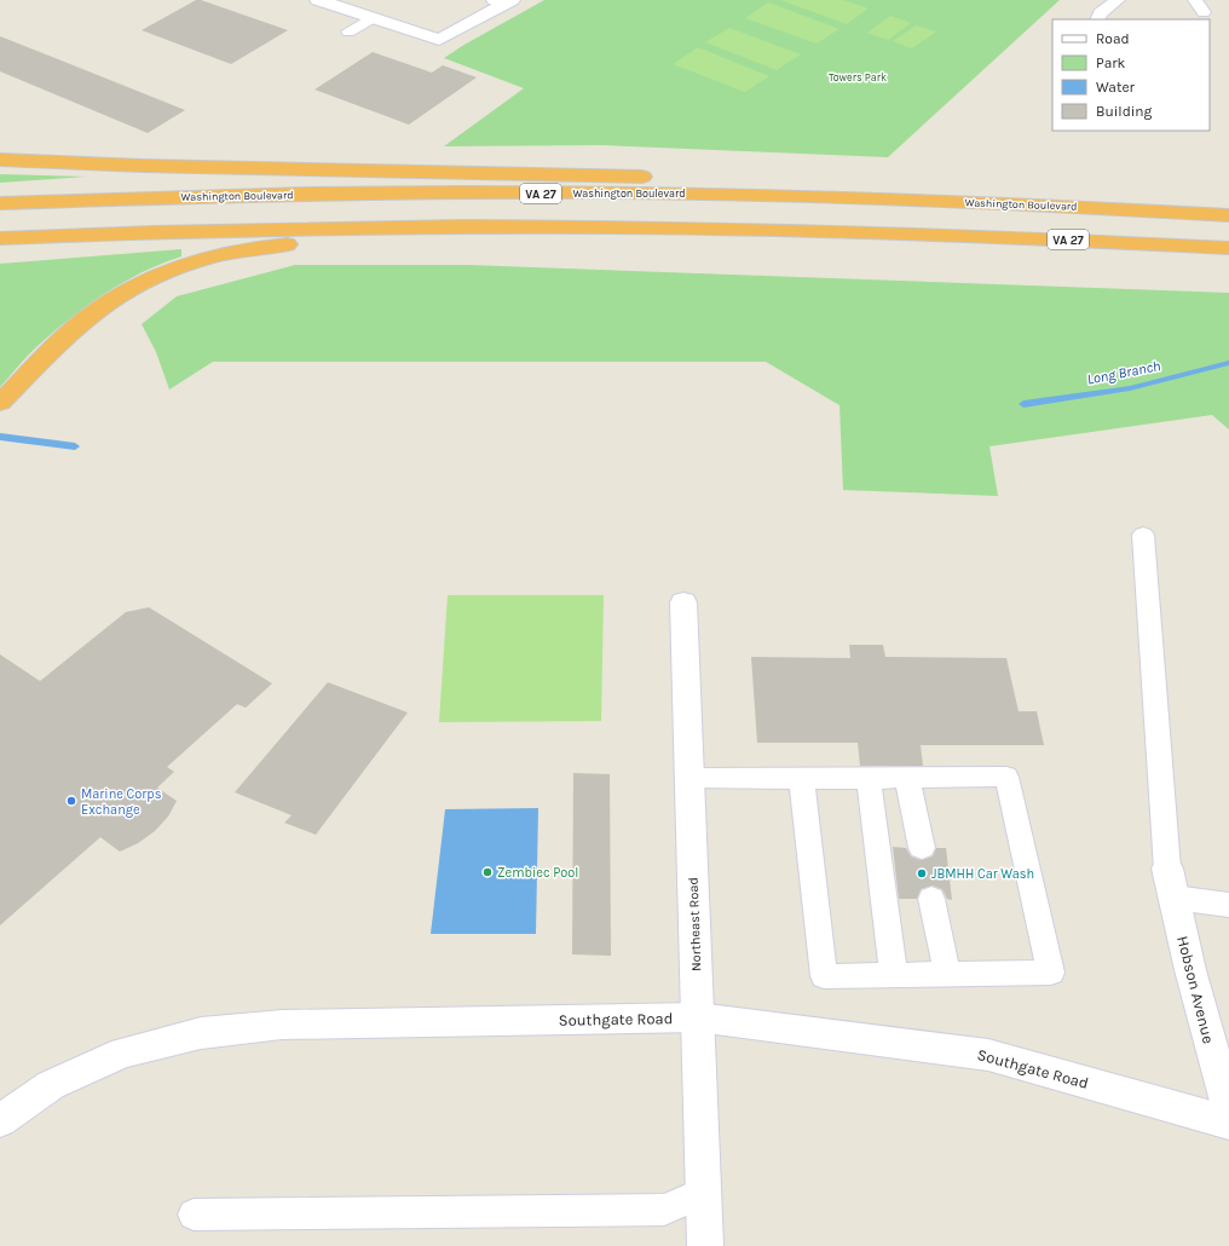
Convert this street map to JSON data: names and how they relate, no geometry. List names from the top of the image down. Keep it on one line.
{"streets":{"highway":["VA 27","Washington Boulevard"],"street":["Northeast Road","Hobson Avenue","Southgate Road"]},"crossings":[["Northeast Road","Southgate Road"]],"water":["Long Branch"],"parks":["Towers Park"],"places":["Marine Corps Exchange","Zembiec Pool","JBMHH Car Wash"],"legend":["Road","Park","Water","Building"]}
